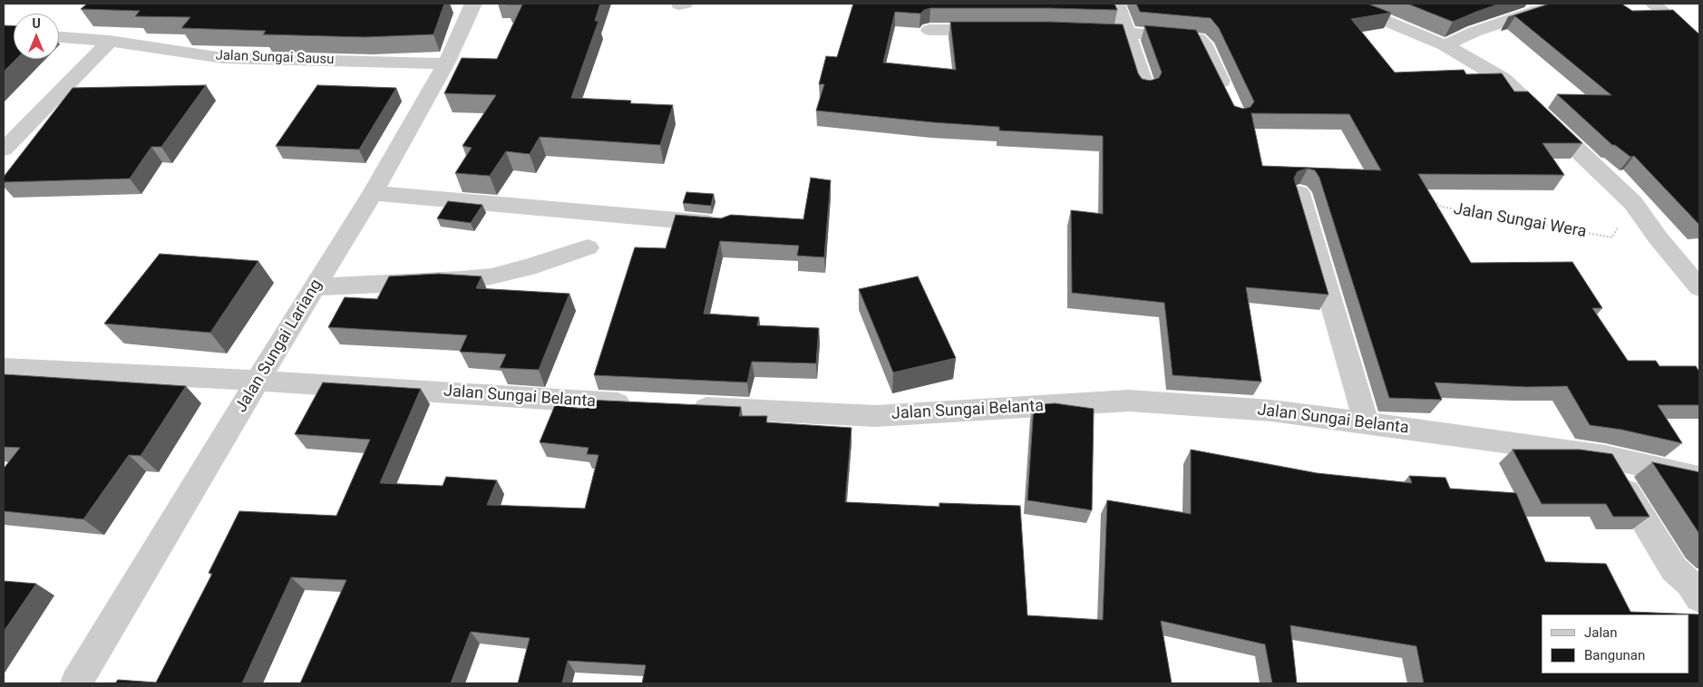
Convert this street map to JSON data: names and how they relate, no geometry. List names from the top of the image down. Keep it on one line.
{"streets":{"street":["Jalan Sungai Sausu","Jalan Sungai Lariang","Jalan Sungai Belanta"],"path":["Jalan Sungai Wera"]},"crossings":[["Jalan Sungai Sausu","Jalan Sungai Lariang"],["Jalan Sungai Lariang","Jalan Sungai Belanta"]],"legend":["Jalan","Bangunan"],"north":"top"}
